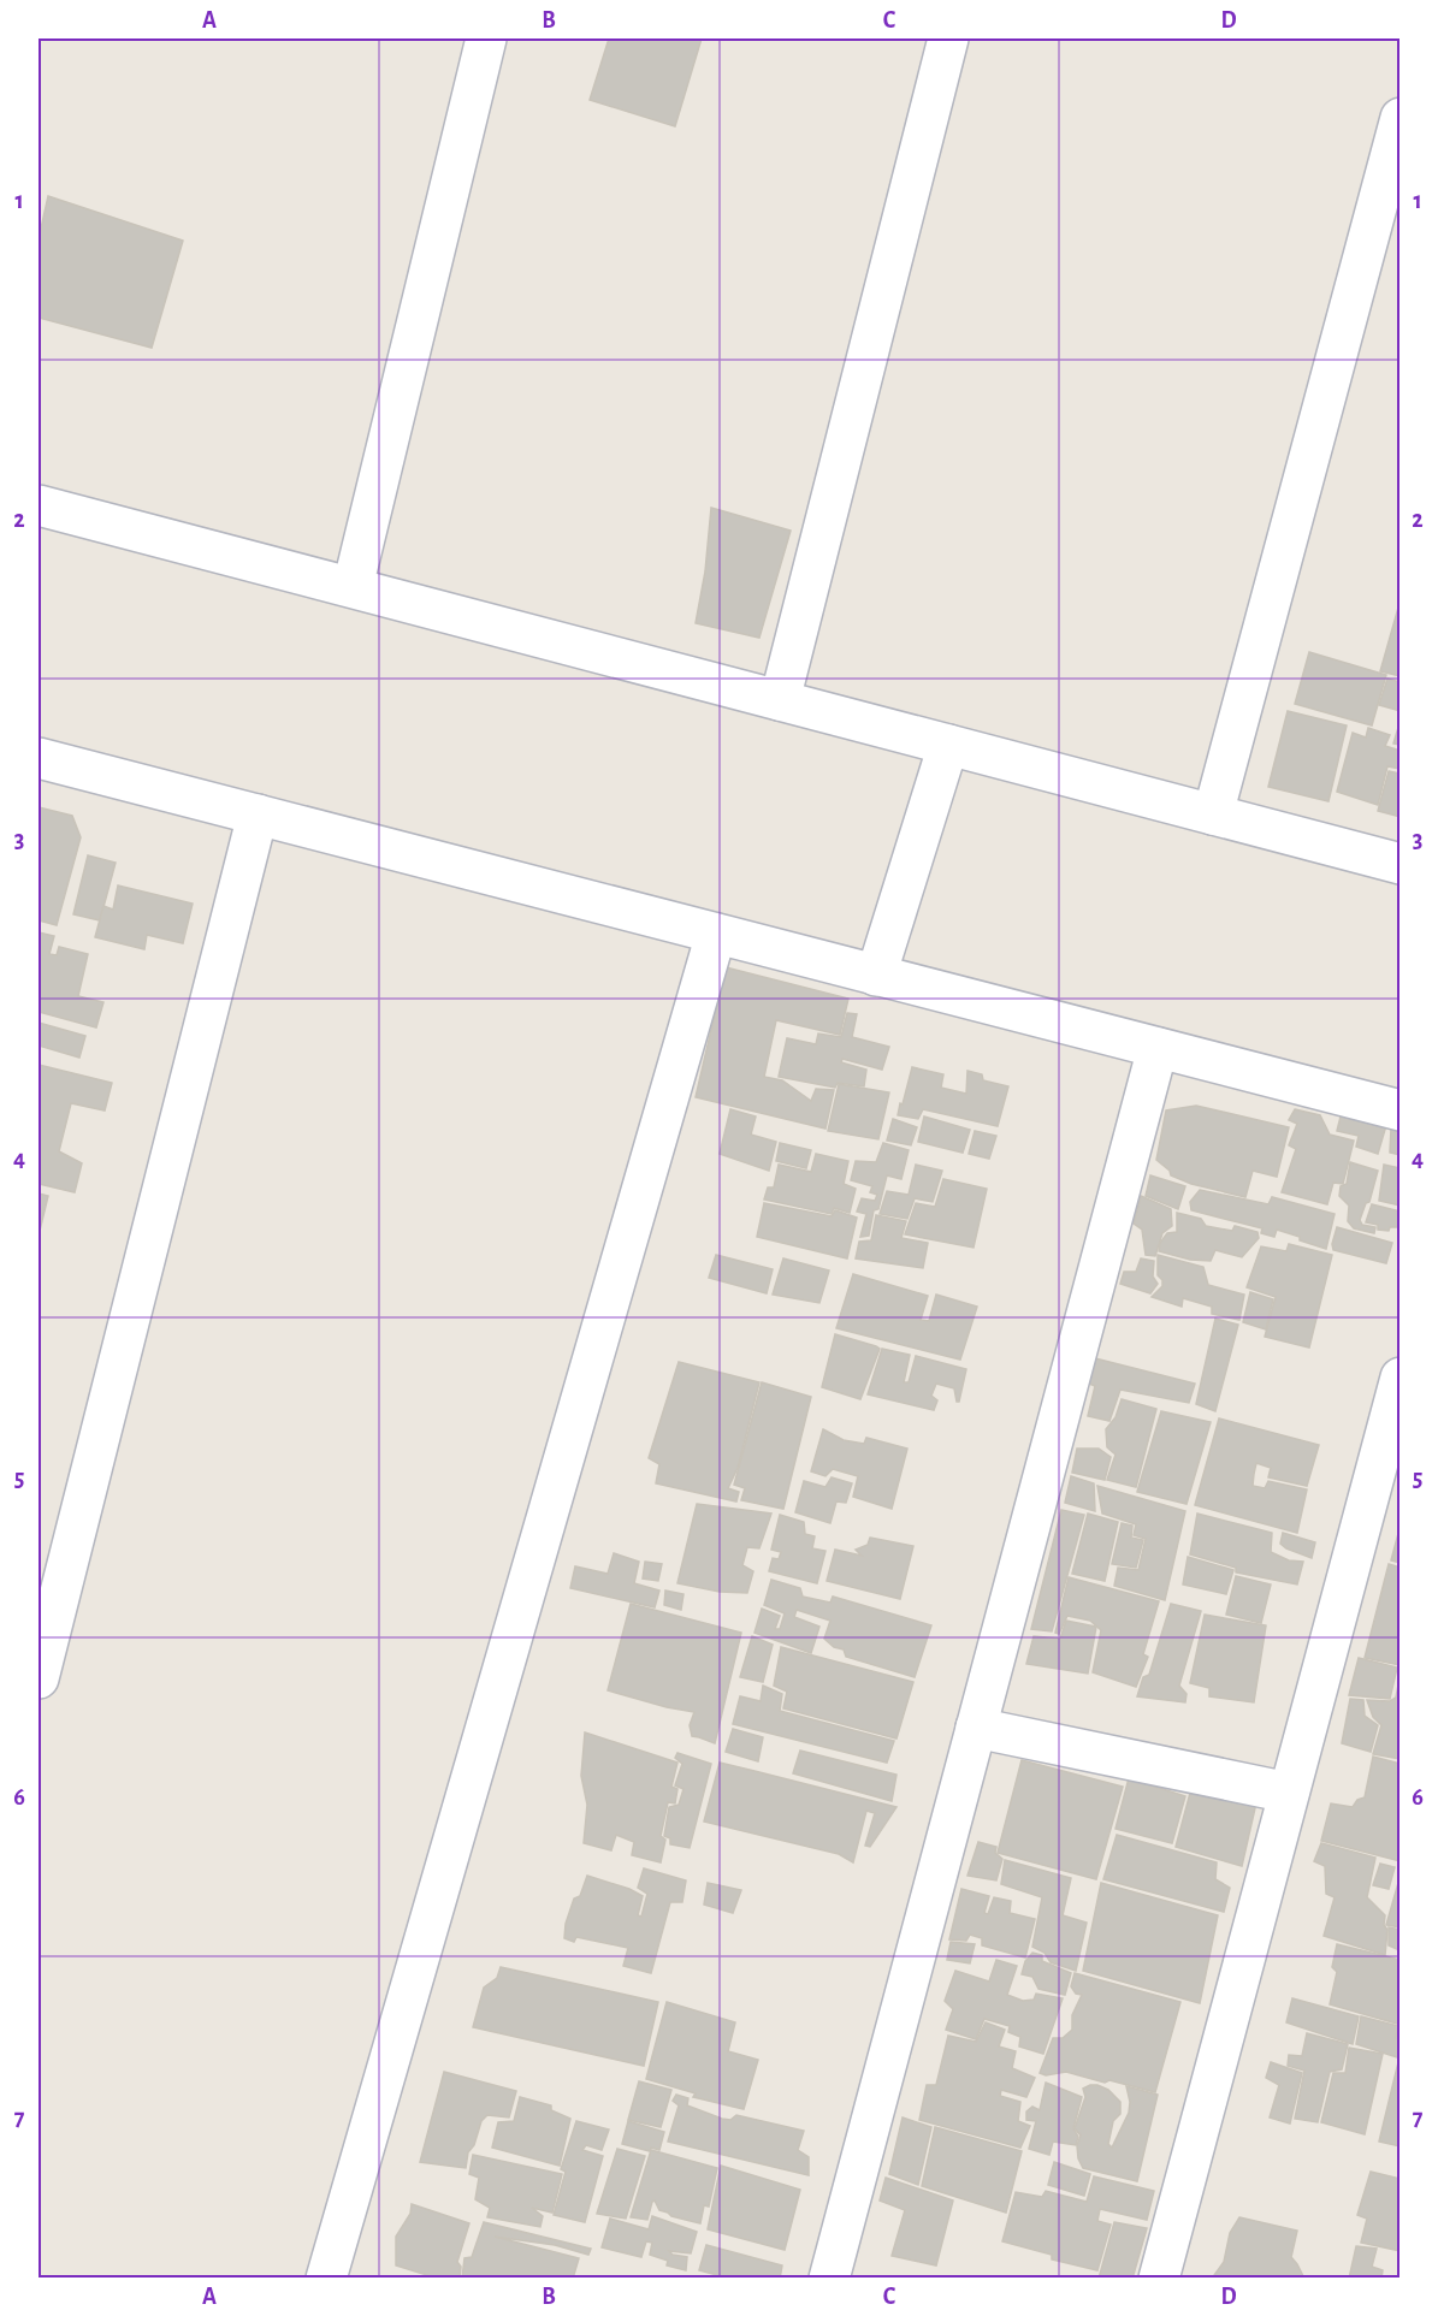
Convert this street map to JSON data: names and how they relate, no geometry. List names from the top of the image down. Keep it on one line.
{"grid":{"columns":["A","B","C","D"],"rows":["1","2","3","4","5","6","7"]}}
